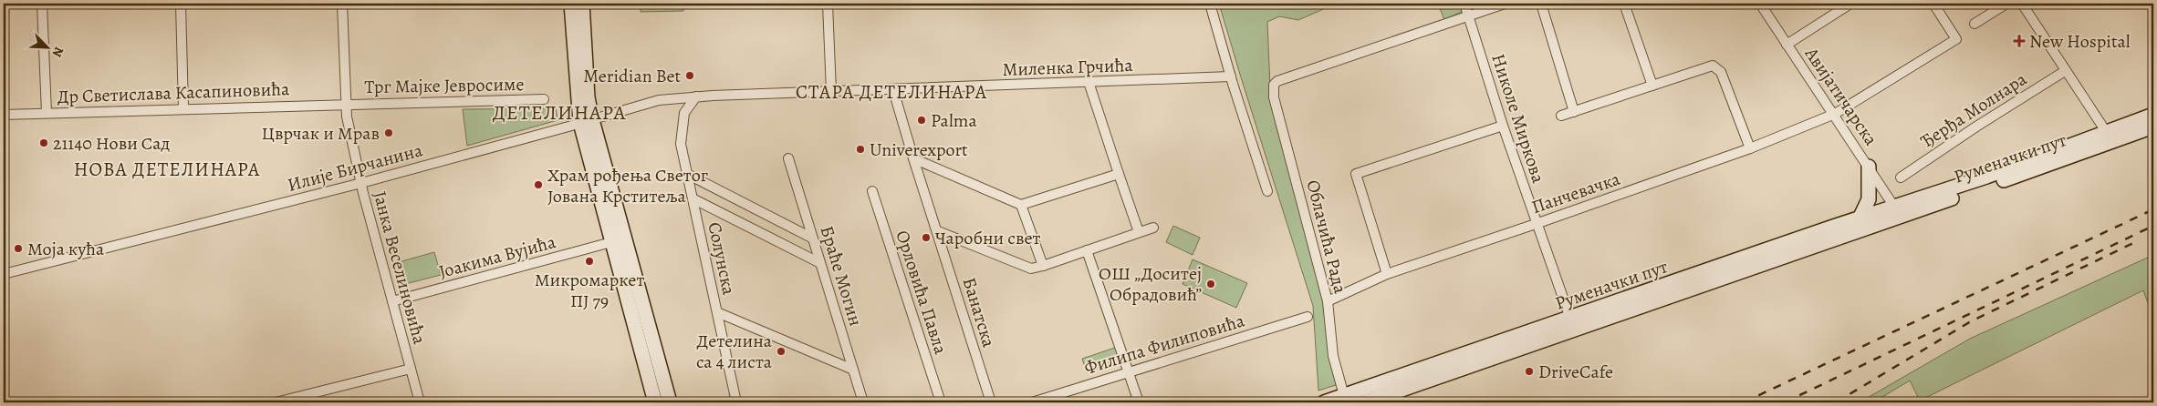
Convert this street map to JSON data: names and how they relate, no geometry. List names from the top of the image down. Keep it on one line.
{"streets":{"main road":["Руменачки пут"],"street":["Миленка Грчића","Трг Мајке Јевросиме","Др Светислава Касапиновића","Авијатичарска","Ђерђа Молнара","Николе Миркова","Илије Бирчанина","Панчевачка","Облачића Рада","Јоакима Вујића","Солунска","Јанка Веселиновића","Браће Могин","Орловића Павла","Банатска","Филипа Филиповића"]},"crossings":[["Миленка Грчића","Илије Бирчанина"],["Миленка Грчића","Солунска"],["Миленка Грчића","Банатска"],["Трг Мајке Јевросиме","Др Светислава Касапиновића"],["Трг Мајке Јевросиме","Јанка Веселиновића"],["Др Светислава Касапиновића","Јанка Веселиновића"],["Авијатичарска","Руменачки пут"],["Авијатичарска","Панчевачка"],["Николе Миркова","Руменачки пут"],["Николе Миркова","Панчевачка"],["Николе Миркова","Облачића Рада"],["Руменачки пут","Облачића Рада"],["Илије Бирчанина","Јанка Веселиновића"],["Панчевачка","Облачића Рада"],["Јоакима Вујића","Јанка Веселиновића"]],"districts":["СТАРА ДЕТЕЛИНАРА","ДЕТЕЛИНАРА","НОВА ДЕТЕЛИНАРА"],"places":{"health":["New Hospital"],"other":["Meridian Bet","Palma","Цврчак и Мрав","21140 Нови Сад","Univerexport","Храм рођења Светог Јована Крститеља","Чаробни свет","Моја кућа","Микромаркет ПЈ 79","ОШ „Доситеј Обрадовић”","Детелина са 4 листа","DriveCafe"]},"north":"bottom right"}
